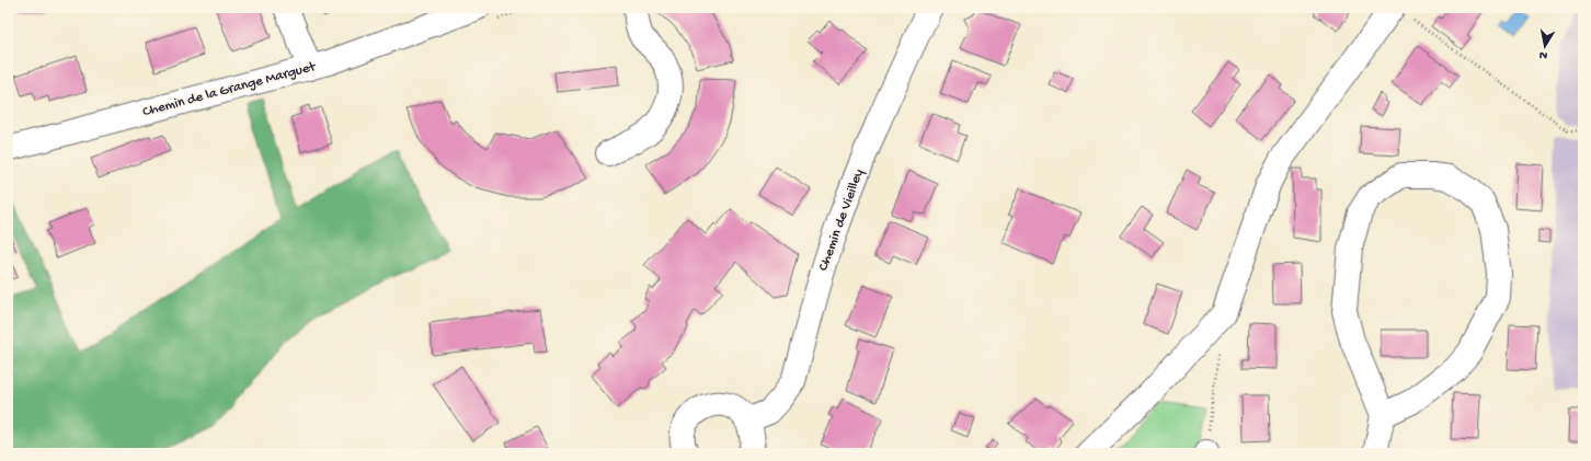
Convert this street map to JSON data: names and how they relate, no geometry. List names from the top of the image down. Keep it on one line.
{"streets":{"street":["Chemin de la Grange Marguet","Chemin de Vieilley"]},"north":"bottom"}
